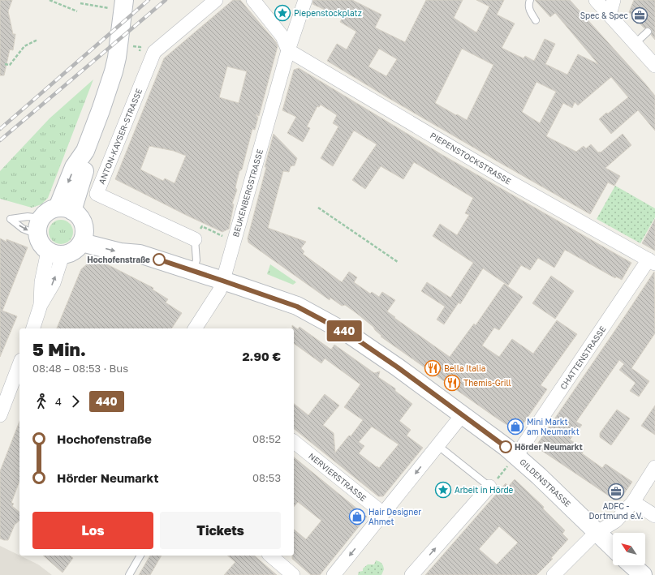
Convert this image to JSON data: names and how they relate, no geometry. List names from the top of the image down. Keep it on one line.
{"streets":{"main road":["GILDENSTRASSE"],"street":["ANTON-KAYSER-STRASSE","PIEPENSTOCKSTRASSE","BEUKENBERGSTRASSE","CHATTENSTRASSE","NERVIERSTRASSE"]},"crossings":[["PIEPENSTOCKSTRASSE","BEUKENBERGSTRASSE"],["PIEPENSTOCKSTRASSE","CHATTENSTRASSE"],["BEUKENBERGSTRASSE","GILDENSTRASSE"],["CHATTENSTRASSE","GILDENSTRASSE"]],"places":{"place":["Piepenstockplatz","Arbeit in Hörde"],"office":["Spec & Spec","ADFC - Dortmund e.V."],"other":["Hochofenstraße","Hörder Neumarkt"],"restaurant":["Bella Italia","Themis-Grill"],"shop":["Mini Markt am Neumarkt","Hair Designer Ahmet"]},"lines":["bus line 440"],"north":"top left","page":{"on_map":"440","heading":["5 Min.","08:48 – 08:53 · Bus","2.90 €"],"legs":["4","440"],"list":[{"name":"Hochofenstraße","value":"08:52"},{"name":"Hörder Neumarkt","value":"08:53"}],"buttons":["Los","Tickets"]}}
